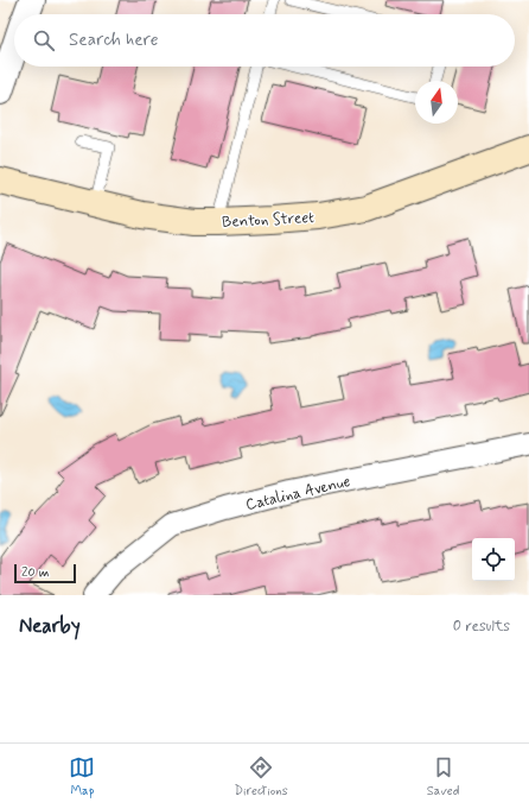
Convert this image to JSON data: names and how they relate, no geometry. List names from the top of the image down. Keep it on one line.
{"streets":{"main road":["Benton Street"],"street":["Catalina Avenue"]},"scale_bar":"20 m","north":"top","page":{"search":"Search here","scale":"20 m","heading":["Nearby","0 results"],"nav":["Map","Directions","Saved"]}}
